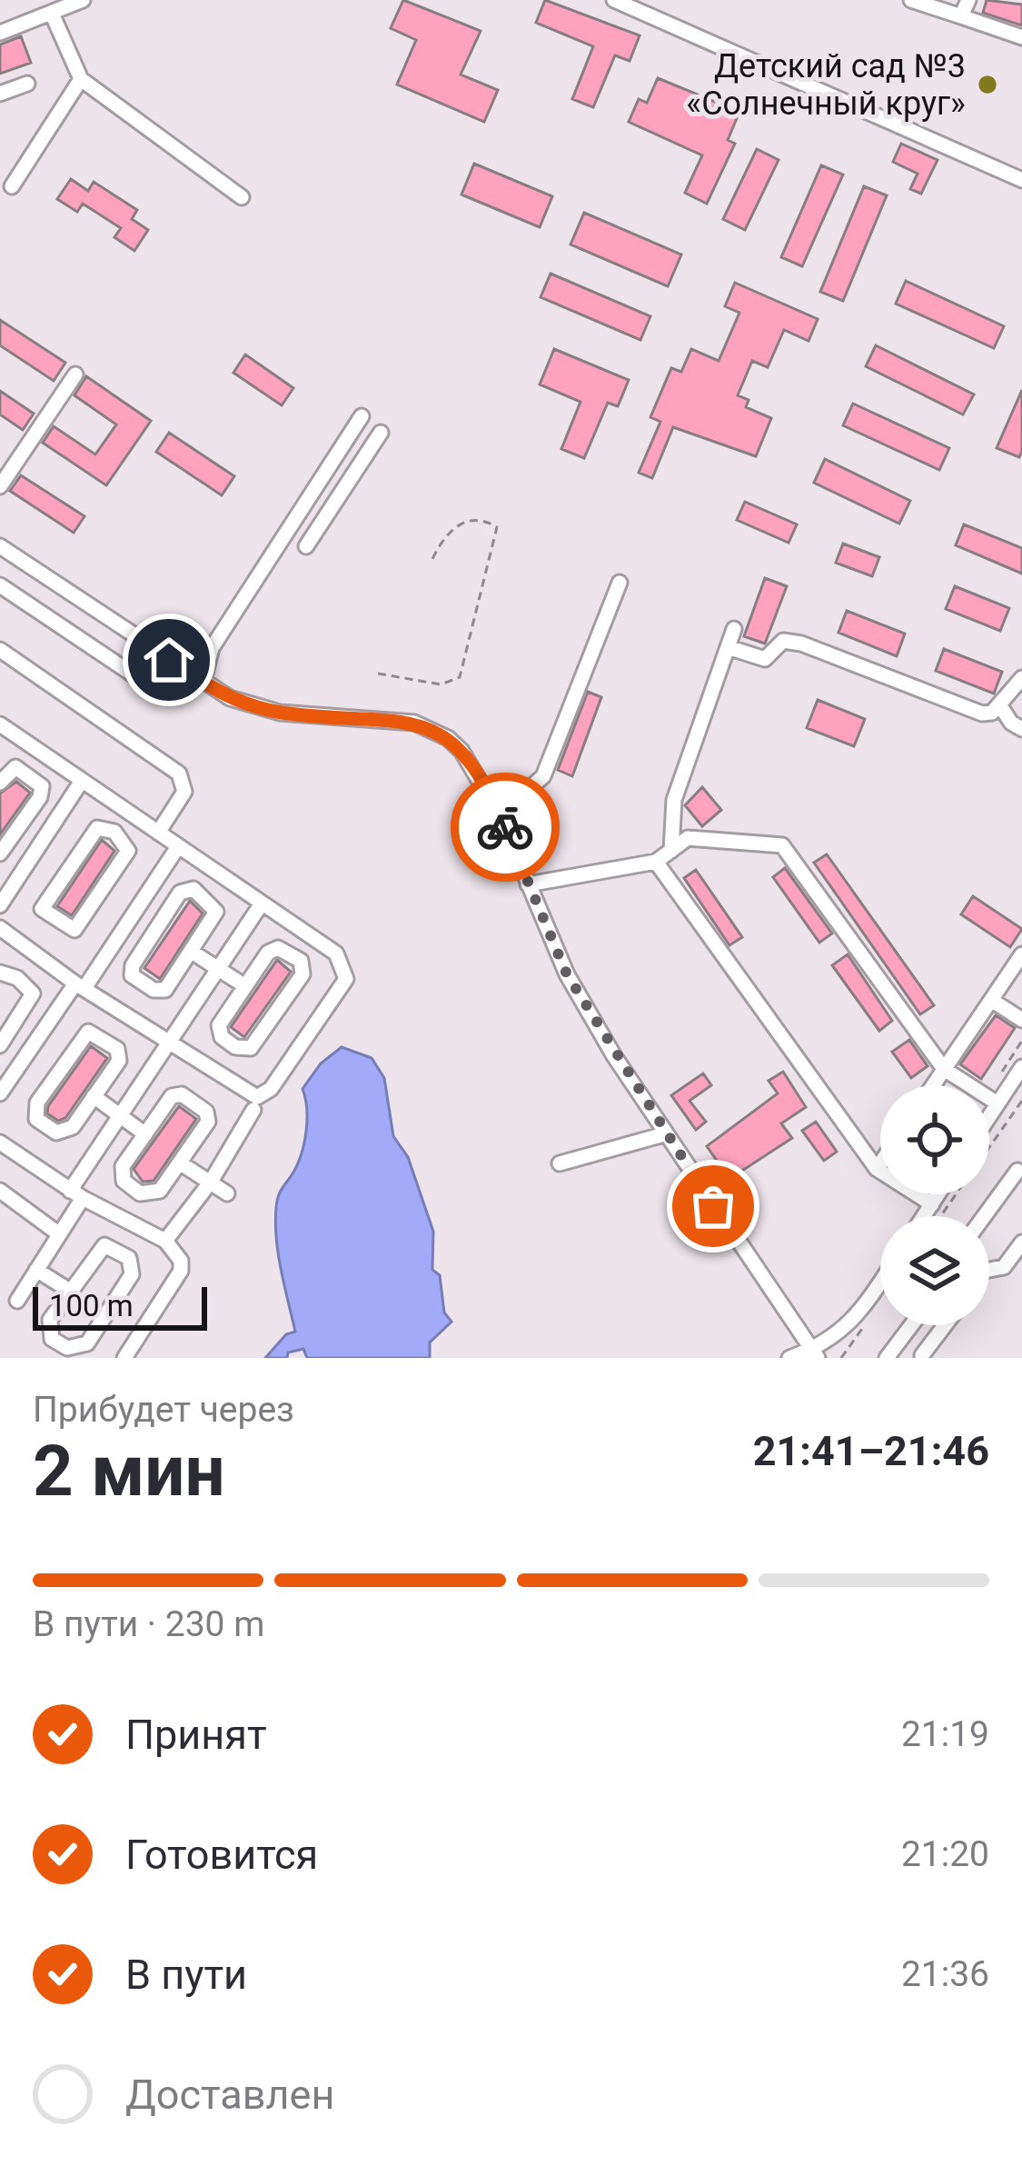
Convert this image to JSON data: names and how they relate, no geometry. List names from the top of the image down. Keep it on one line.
{"places":["Детский сад №3 «Солнечный круг»"],"scale_bar":"100 m","page":{"scale":"100 m","heading":["2 мин","Прибудет через","21:41–21:46"],"bar":"В пути · 230 m","list":[["Принят","21:19"],["Готовится","21:20"],["В пути","21:36"],"Доставлен"]}}
